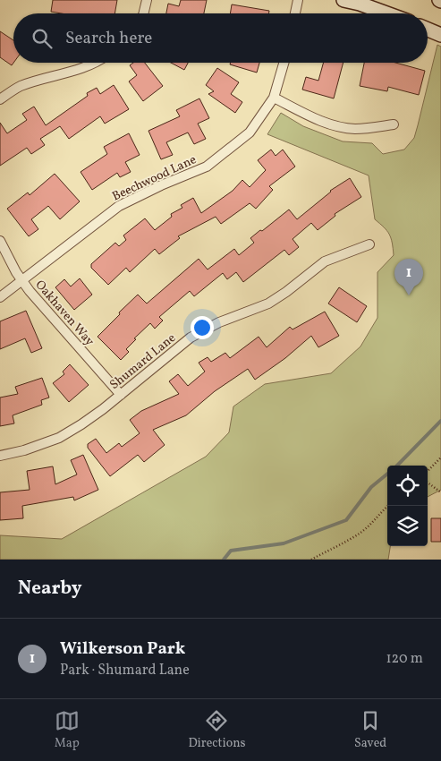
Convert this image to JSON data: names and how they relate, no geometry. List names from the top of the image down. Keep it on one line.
{"streets":{"street":["Beechwood Lane","Oakhaven Way","Shumard Lane"]},"crossings":[["Beechwood Lane","Oakhaven Way"],["Oakhaven Way","Shumard Lane"]],"page":{"search":"Search here","pins":"1","heading":"Nearby","list":[{"mark":"1","name":"Wilkerson Park","note":"Park · Shumard Lane","value":"120 m"}],"nav":["Map","Directions","Saved"]}}
